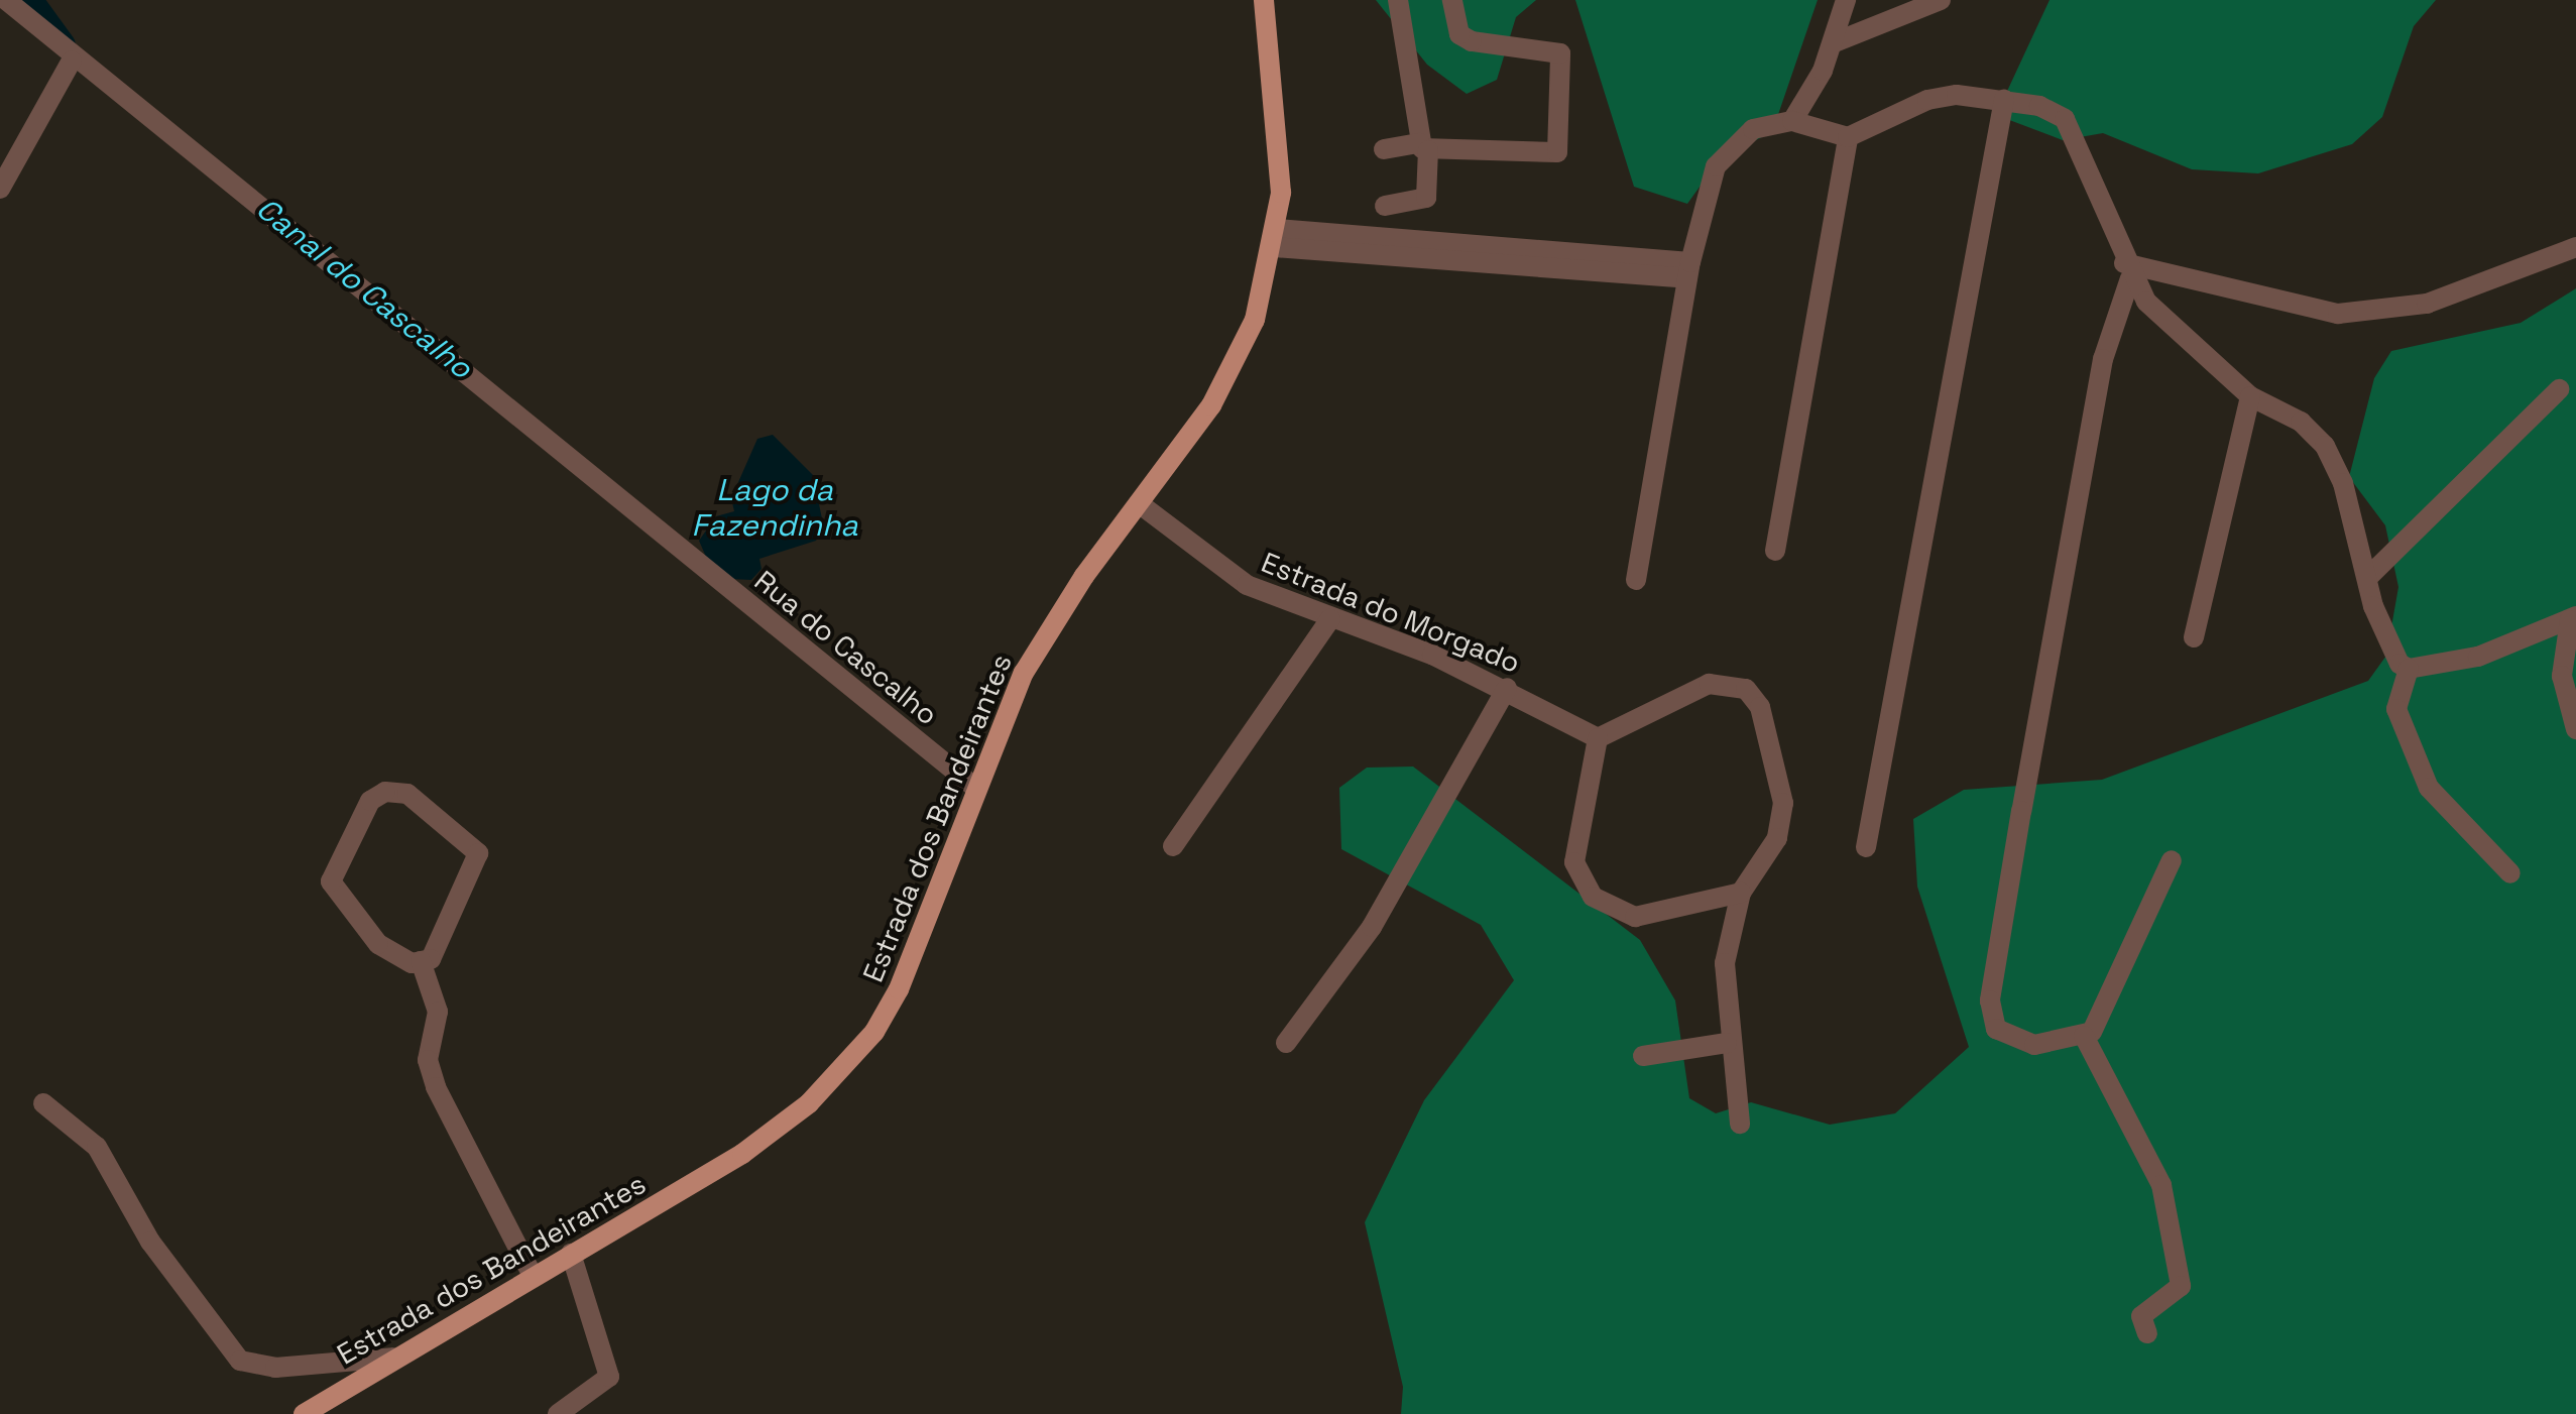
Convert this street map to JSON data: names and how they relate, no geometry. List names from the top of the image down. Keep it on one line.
{"streets":{"main road":["Estrada dos Bandeirantes"],"street":["Estrada do Morgado","Rua do Cascalho"]},"crossings":[["Estrada do Morgado","Estrada dos Bandeirantes"],["Rua do Cascalho","Estrada dos Bandeirantes"]],"water":["Canal do Cascalho","Lago da Fazendinha"]}
